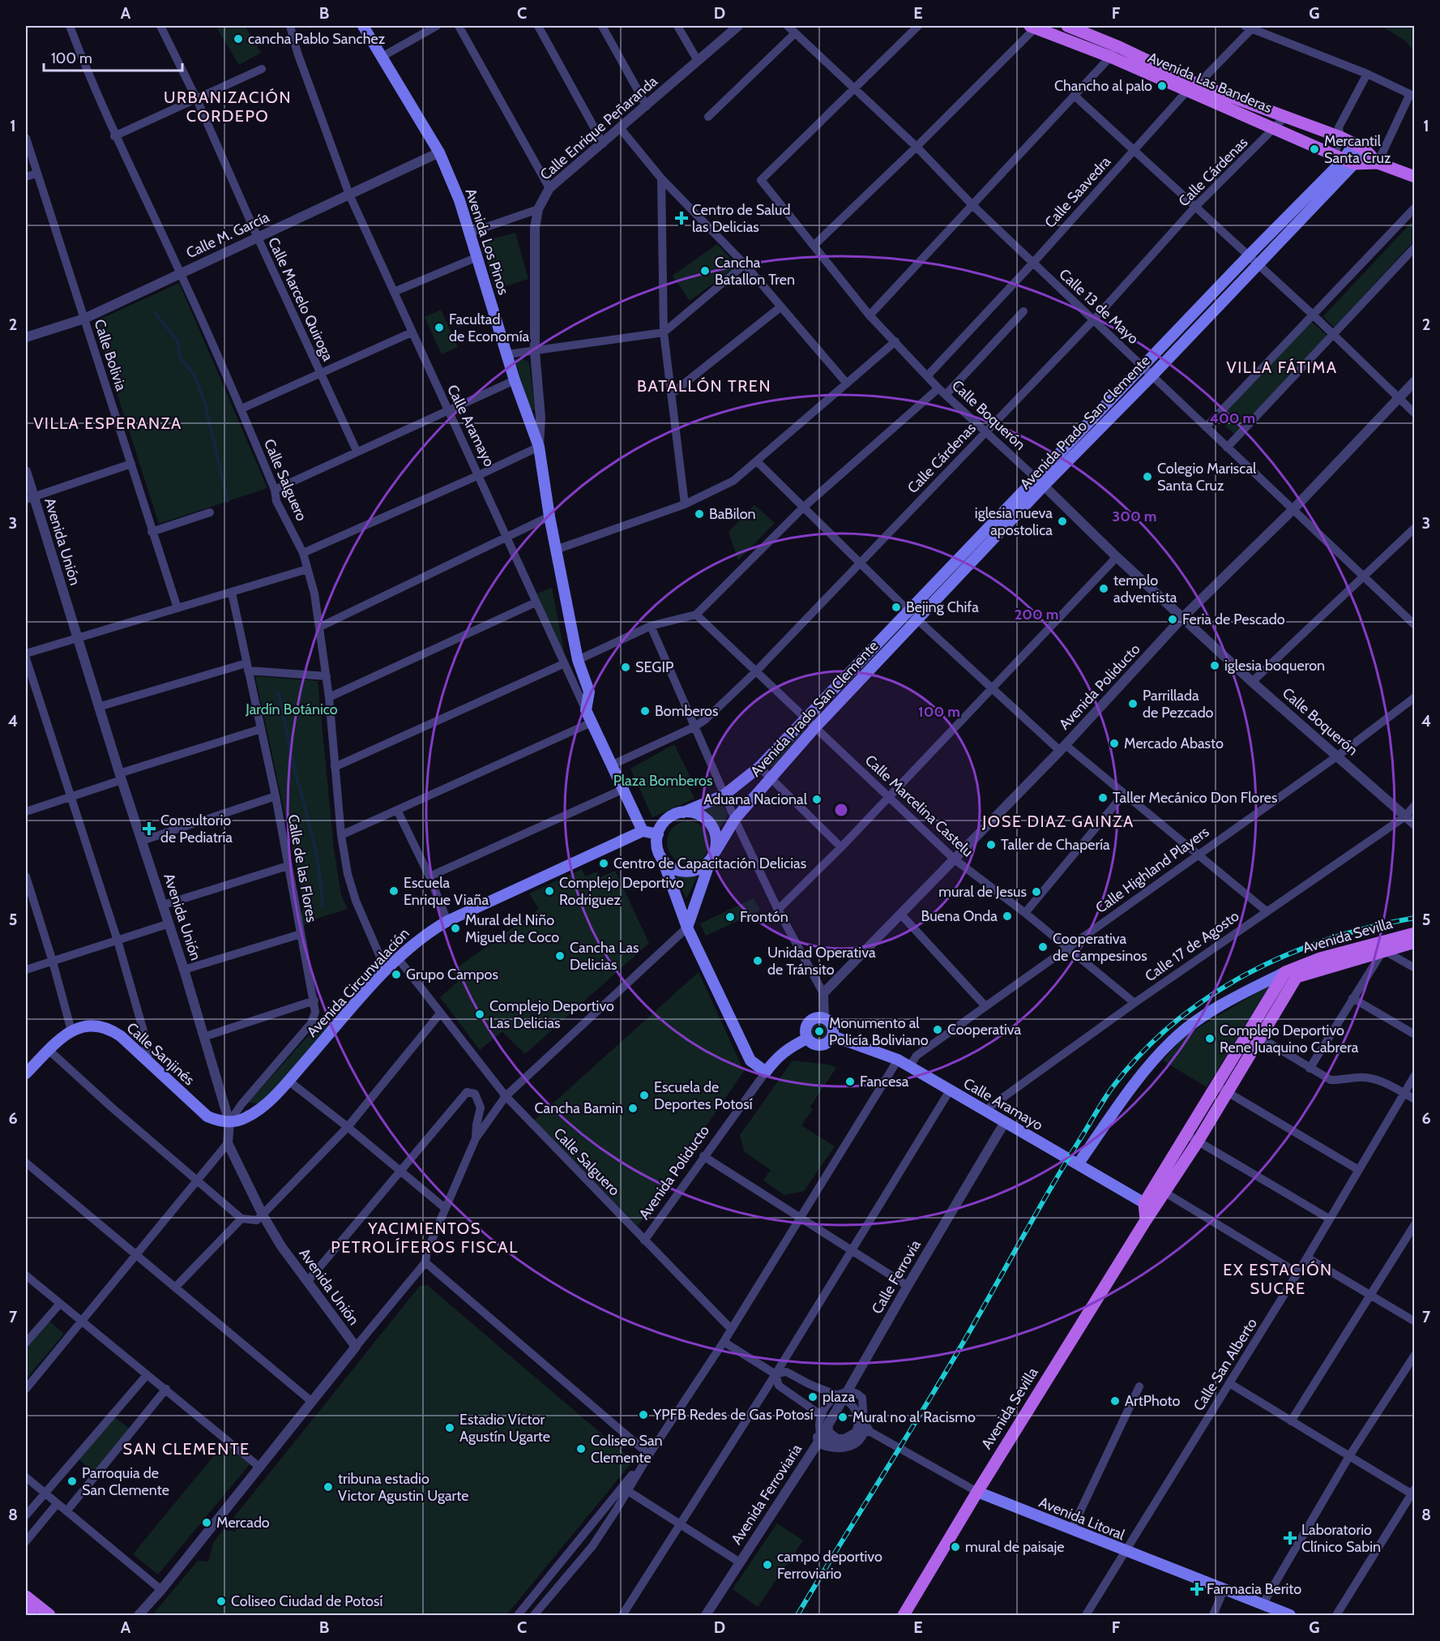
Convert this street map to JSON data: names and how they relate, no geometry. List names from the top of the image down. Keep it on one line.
{"streets":{"main road":["Avenida Las Banderas","Avenida Los Pinos","Avenida Prado San Clemente","Calle Aramayo","Avenida Poliducto","Avenida Sevilla","Avenida Circunvalación","Calle Sanjinés","Avenida Litoral"],"street":["Calle Enrique Peñaranda","Calle Cárdenas","Calle Saavedra","Calle M. García","Calle Marcelo Quiroga","Calle 13 de Mayo","Calle Bolivia","Calle Boquerón","Calle Salguero","Avenida Unión","Calle Marcelina Castelu","Calle de las Flores","Calle Highland Players","Calle 17 de Agosto","Calle Ferrovia","Calle San Alberto","Avenida Ferroviaria"]},"crossings":[["Avenida Las Banderas","Calle Cárdenas"],["Avenida Las Banderas","Calle Saavedra"],["Avenida Las Banderas","Avenida Prado San Clemente"],["Calle Cárdenas","Calle 13 de Mayo"],["Calle Cárdenas","Calle Boquerón"],["Calle Cárdenas","Calle Aramayo"],["Calle Cárdenas","Calle Marcelina Castelu"],["Calle Saavedra","Calle 13 de Mayo"],["Calle Saavedra","Calle Boquerón"],["Calle M. García","Avenida Los Pinos"],["Calle M. García","Calle Marcelo Quiroga"],["Calle M. García","Calle Bolivia"],["Calle M. García","Calle Aramayo"],["Calle M. García","Calle Salguero"],["Avenida Los Pinos","Calle Aramayo"],["Calle 13 de Mayo","Calle Boquerón"],["Calle 13 de Mayo","Avenida Prado San Clemente"],["Calle 13 de Mayo","Avenida Poliducto"],["Calle Boquerón","Avenida Prado San Clemente"],["Calle Boquerón","Avenida Poliducto"],["Calle Boquerón","Calle Highland Players"],["Calle Boquerón","Calle 17 de Agosto"],["Avenida Prado San Clemente","Calle Marcelina Castelu"],["Calle Aramayo","Avenida Poliducto"],["Calle Aramayo","Calle Highland Players"],["Calle Aramayo","Avenida Sevilla"],["Calle Aramayo","Calle 17 de Agosto"],["Calle Aramayo","Avenida Circunvalación"],["Calle Aramayo","Calle Ferrovia"],["Calle Salguero","Avenida Poliducto"],["Calle Salguero","Avenida Circunvalación"],["Avenida Unión","Calle de las Flores"],["Avenida Unión","Avenida Circunvalación"],["Avenida Unión","Calle Sanjinés"],["Avenida Poliducto","Calle Marcelina Castelu"],["Calle Marcelina Castelu","Calle Highland Players"],["Calle Marcelina Castelu","Calle 17 de Agosto"],["Calle de las Flores","Avenida Circunvalación"],["Calle de las Flores","Calle Sanjinés"],["Avenida Sevilla","Avenida Litoral"],["Avenida Circunvalación","Calle Sanjinés"],["Calle Ferrovia","Avenida Ferroviaria"],["Calle San Alberto","Avenida Litoral"]],"districts":["URBANIZACIÓN CORDEPO","VILLA FÁTIMA","BATALLÓN TREN","VILLA ESPERANZA","JOSE DIAZ GAINZA","YACIMIENTOS PETROLÍFEROS FISCAL","EX ESTACIÓN SUCRE","SAN CLEMENTE"],"parks":["Jardín Botánico","Plaza Bomberos"],"places":{"other":["cancha Pablo Sanchez","Chancho al palo","Mercantil Santa Cruz","Cancha Batallon Tren","Facultad de Economía","Colegio Mariscal Santa Cruz","BaBilon","iglesia nueva apostolica","templo adventista","Bejing Chifa","Feria de Pescado","iglesia boqueron","SEGIP","Parrillada de Pezcado","Bomberos","Mercado Abasto","Taller Mecánico Don Flores","Aduana Nacional","Taller de Chapería","Centro de Capacitación Delicias","Escuela Enrique Viaña","Complejo Deportivo Rodriguez","mural de Jesus","Buena Onda","Frontón","Mural del Niño Miguel de Coco","Cooperativa de Campesinos","Cancha Las Delicias","Unidad Operativa de Tránsito","Grupo Campos","Complejo Deportivo Las Delicias","Cooperativa","Monumento al Policía Boliviano","Complejo Deportivo Rene Juaquino Cabrera","Fancesa","Escuela de Deportes Potosí","Cancha Bamin","plaza","ArtPhoto","YPFB Redes de Gas Potosí","Mural no al Racismo","Estadio Víctor Agustín Ugarte","Coliseo San Clemente","Parroquia de San Clemente","tribuna estadio Victor Agustin Ugarte","Mercado","mural de paisaje","campo deportivo Ferroviario","Coliseo Ciudad de Potosí"],"health":["Centro de Salud las Delicias","Consultorio de Pediatría","Laboratorio Clínico Sabin","Farmacia Berito"]},"scale_bar":"100 m","grid":{"columns":["A","B","C","D","E","F","G"],"rows":["1","2","3","4","5","6","7","8"]},"rings":["400 m","300 m","200 m","100 m"]}
